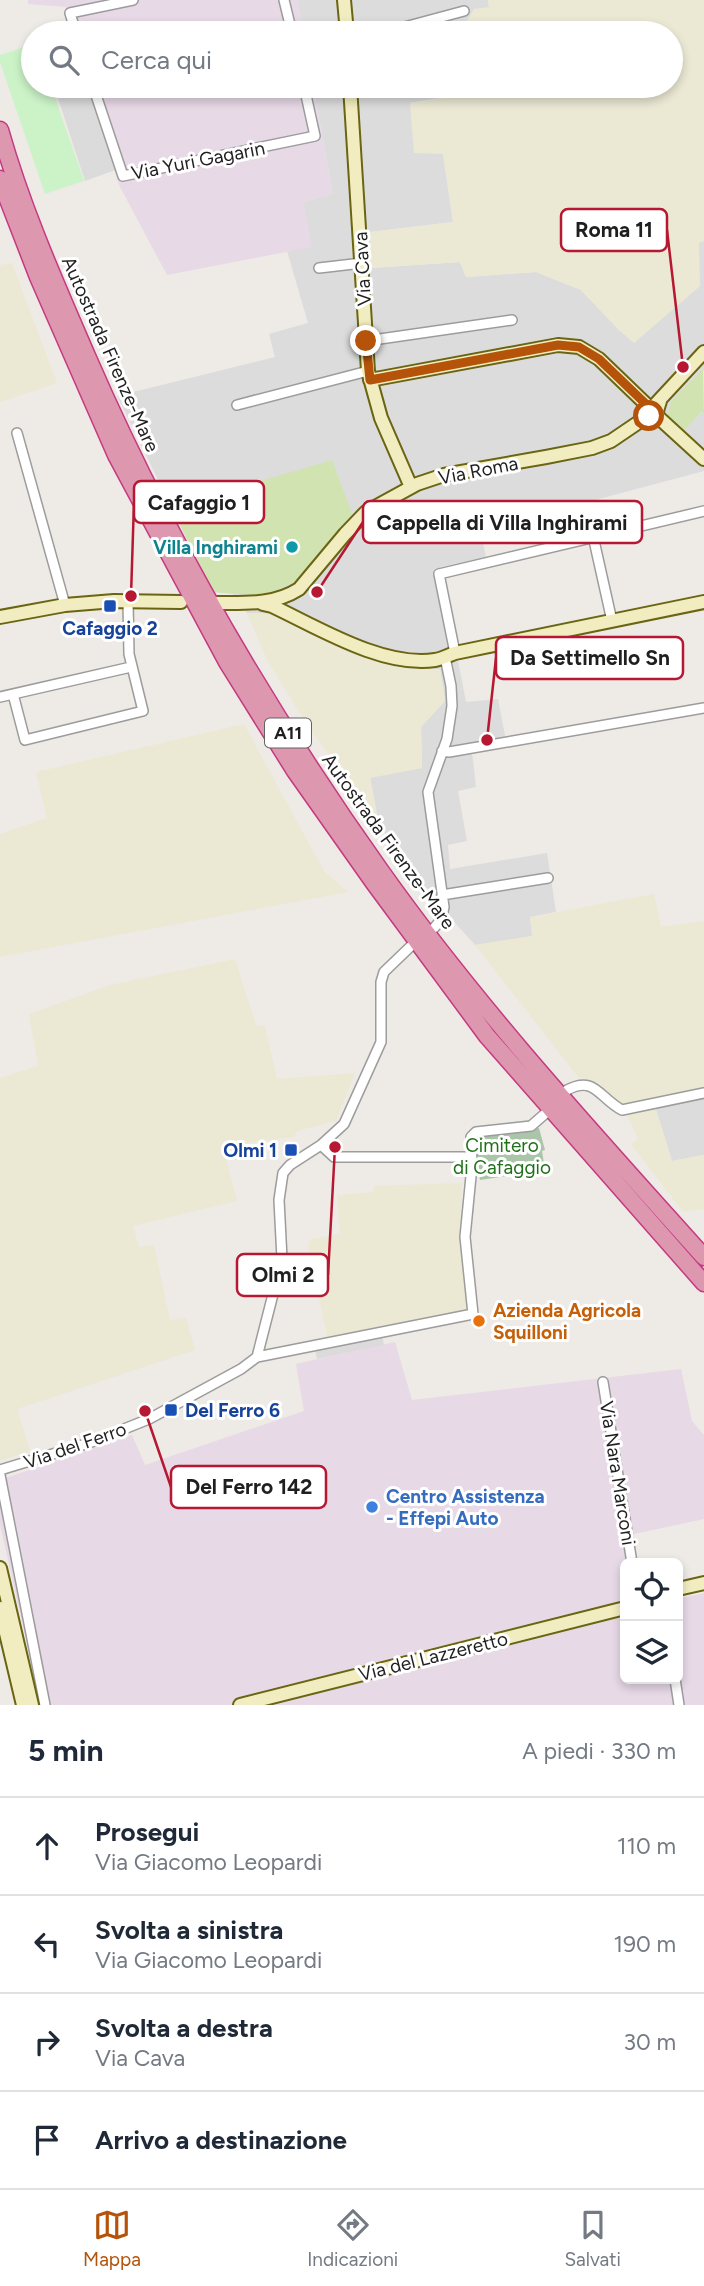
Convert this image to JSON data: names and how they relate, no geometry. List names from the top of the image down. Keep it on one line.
{"streets":{"highway":["Autostrada Firenze-Mare","A11"],"street":["Via Yuri Gagarin","Via Cava","Via Roma","Via del Ferro","Via Nara Marconi","Via del Lazzeretto"]},"crossings":[["Via Cava","Via Roma"]],"parks":["Cimitero di Cafaggio"],"places":{"other":["Roma 11","Villa Inghirami","Cappella di Villa Inghirami","Cafaggio 1","Da Settimello Sn","Olmi 2","Azienda Agricola Squilloni","Del Ferro 142","Centro Assistenza - Effepi Auto"],"transit":["Cafaggio 2","Olmi 1","Del Ferro 6"]},"page":{"search":"Cerca qui","heading":["5 min","A piedi · 330 m"],"list":[["Prosegui","Via Giacomo Leopardi","110 m"],["Svolta a sinistra","Via Giacomo Leopardi","190 m"],["Svolta a destra","Via Cava","30 m"],"Arrivo a destinazione"],"nav":["Mappa","Indicazioni","Salvati"]}}
